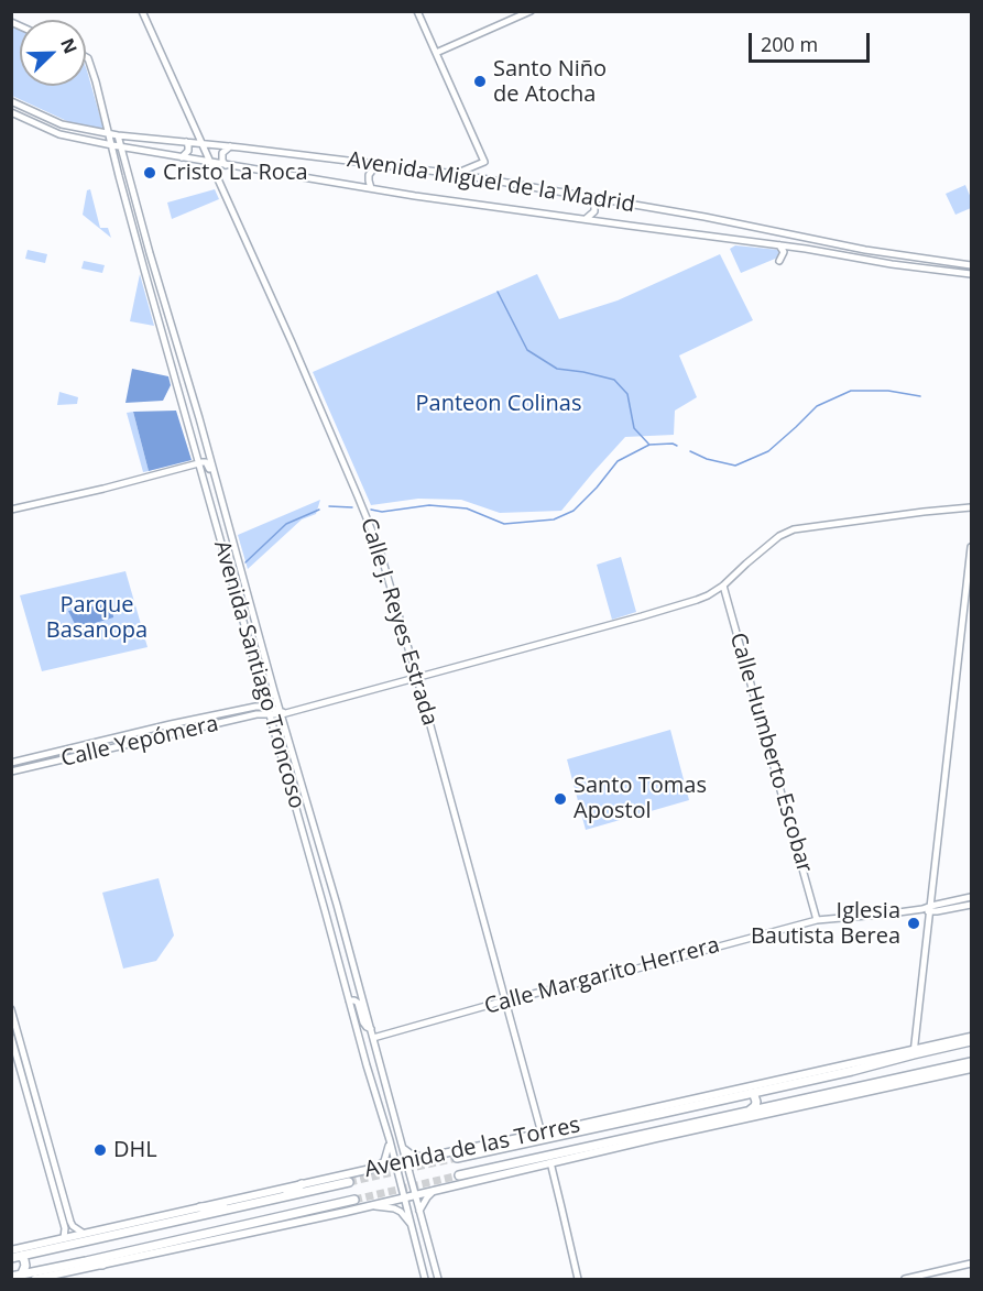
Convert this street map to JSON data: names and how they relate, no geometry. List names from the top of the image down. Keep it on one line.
{"streets":{"highway":["Avenida de las Torres"],"main road":["Avenida Miguel de la Madrid","Calle J. Reyes Estrada","Avenida Santiago Troncoso","Calle Yepómera","Calle Humberto Escobar","Calle Margarito Herrera"]},"crossings":[["Avenida Miguel de la Madrid","Calle J. Reyes Estrada"],["Avenida Miguel de la Madrid","Avenida Santiago Troncoso"],["Calle J. Reyes Estrada","Calle Yepómera"],["Calle J. Reyes Estrada","Calle Margarito Herrera"],["Calle J. Reyes Estrada","Avenida de las Torres"],["Avenida Santiago Troncoso","Calle Yepómera"],["Avenida Santiago Troncoso","Calle Margarito Herrera"],["Avenida Santiago Troncoso","Avenida de las Torres"],["Calle Yepómera","Calle Humberto Escobar"],["Calle Humberto Escobar","Calle Margarito Herrera"]],"parks":["Panteon Colinas","Parque Basanopa"],"places":["Santo Niño de Atocha","Cristo La Roca","Santo Tomas Apostol","Iglesia Bautista Berea","DHL"],"scale_bar":"200 m","north":"top right"}
